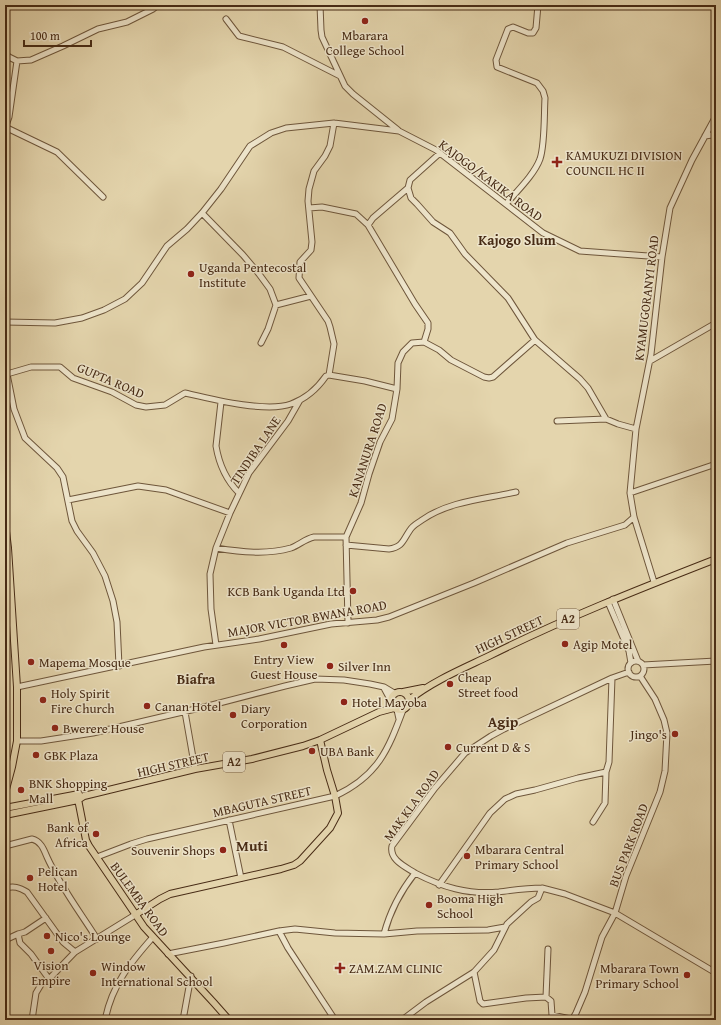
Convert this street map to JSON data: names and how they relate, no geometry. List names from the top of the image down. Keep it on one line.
{"streets":{"main road":["A2","HIGH STREET","BULEMBA ROAD"],"street":["KAJOGO/KAKIKA ROAD","KYAMUGORANYI ROAD","GUPTA ROAD","TINDIBA LANE","KANANURA ROAD","MAJOR VICTOR BWANA ROAD","MBAGUTA STREET","MAK KLA ROAD","BUS PARK ROAD"]},"crossings":[["KAJOGO/KAKIKA ROAD","KYAMUGORANYI ROAD"],["KYAMUGORANYI ROAD","MAJOR VICTOR BWANA ROAD"],["KYAMUGORANYI ROAD","HIGH STREET"],["GUPTA ROAD","TINDIBA LANE"],["TINDIBA LANE","MAJOR VICTOR BWANA ROAD"],["KANANURA ROAD","MAJOR VICTOR BWANA ROAD"],["A2","HIGH STREET"],["A2","MBAGUTA STREET"],["HIGH STREET","MBAGUTA STREET"],["HIGH STREET","BULEMBA ROAD"],["MBAGUTA STREET","BULEMBA ROAD"],["MAK KLA ROAD","BUS PARK ROAD"]],"districts":["Kajogo Slum","Biafra","Agip","Muti"],"places":{"other":["Mbarara College School","Uganda Pentecostal Institute","KCB Bank Uganda Ltd","Agip Motel","Entry View Guest House","Mapema Mosque","Silver Inn","Cheap Street food","Holy Spirit Fire Church","Hotel Mayoba","Canan Hotel","Diary Corporation","Bwerere House","Jingo's","Current D & S","UBA Bank","GBK Plaza","BNK Shopping Mall","Bank of Africa","Souvenir Shops","Mbarara Central Primary School","Pelican Hotel","Booma High School","Nico's Lounge","Vision Empire","Window International School","Mbarara Town Primary School"],"health":["KAMUKUZI DIVISION COUNCIL HC II","ZAM.ZAM CLINIC"]},"scale_bar":"100 m"}
